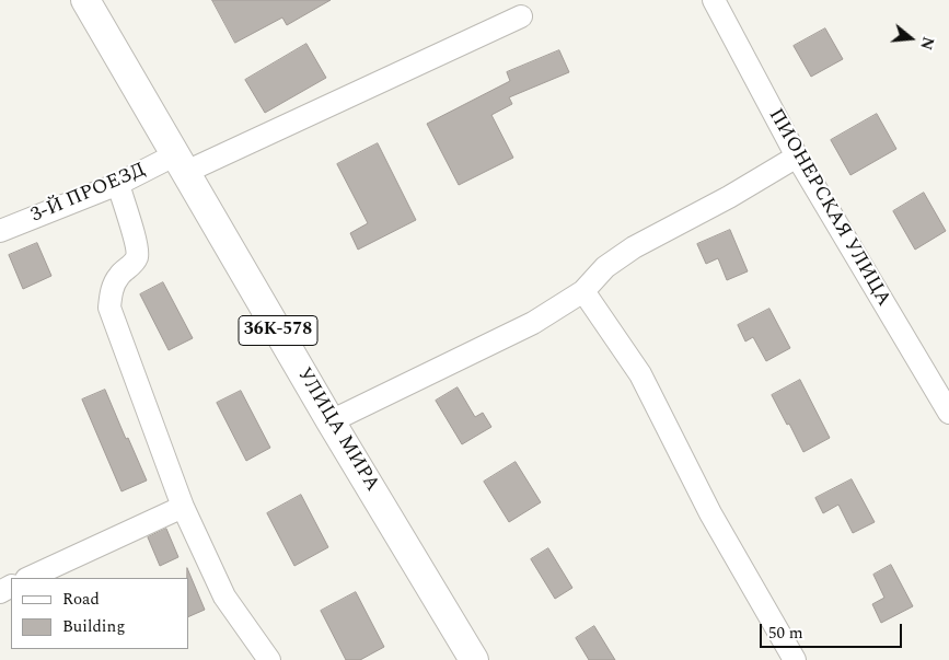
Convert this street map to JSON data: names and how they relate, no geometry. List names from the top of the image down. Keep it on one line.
{"streets":{"main road":["36К-578","УЛИЦА МИРА"],"street":["3-Й ПРОЕЗД","ПИОНЕРСКАЯ УЛИЦА"]},"crossings":[["3-Й ПРОЕЗД","УЛИЦА МИРА"]],"legend":["Road","Building"],"scale_bar":"50 m","north":"right"}
